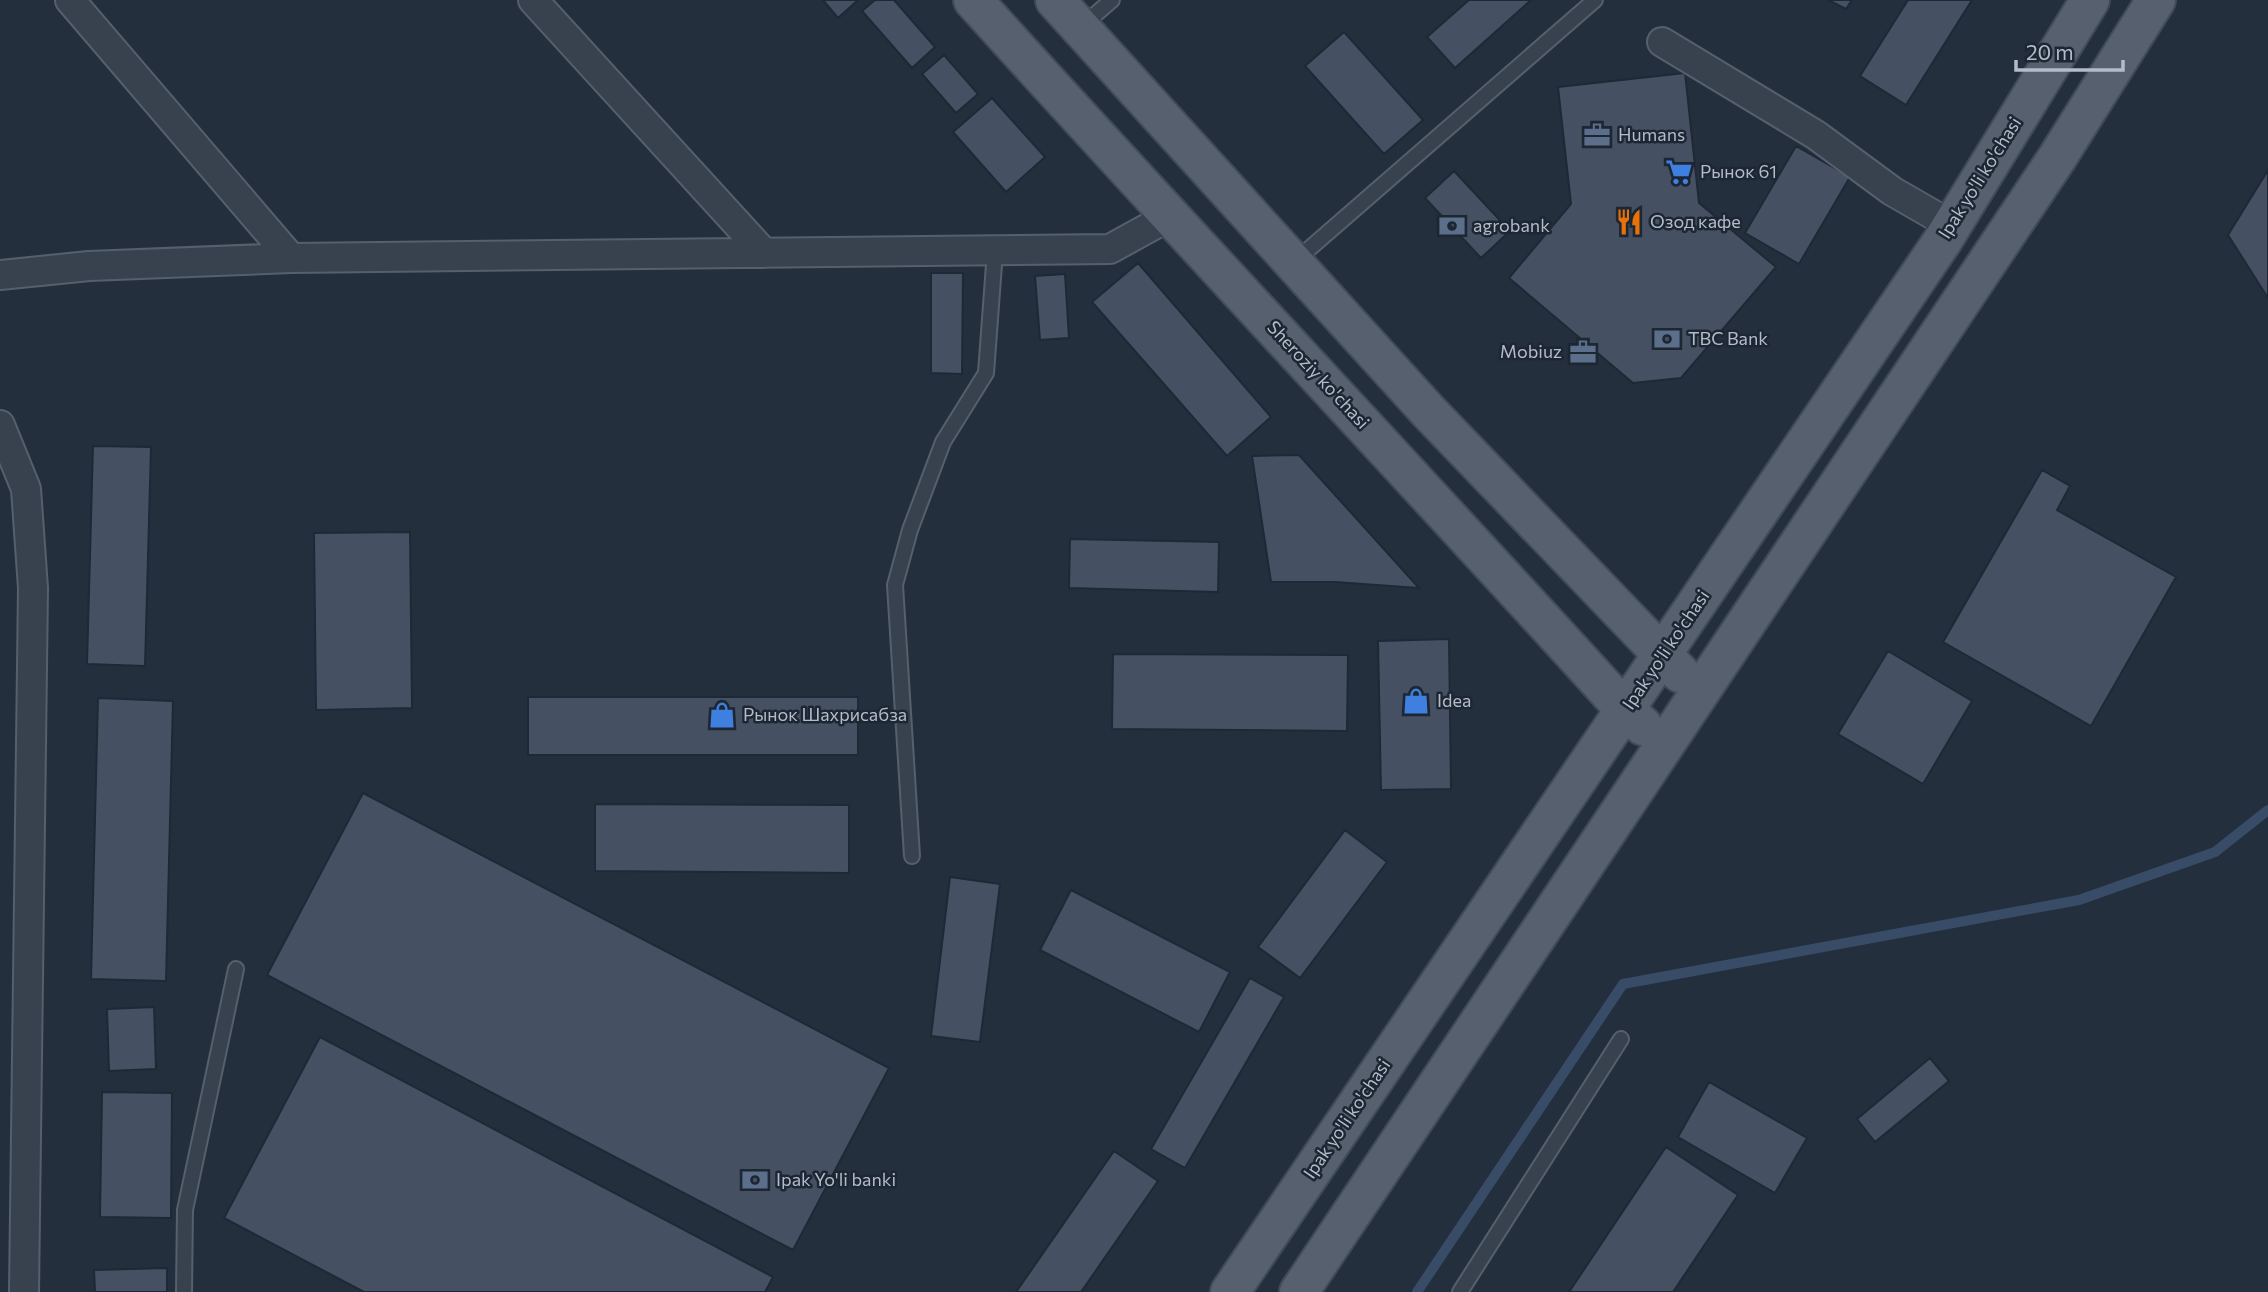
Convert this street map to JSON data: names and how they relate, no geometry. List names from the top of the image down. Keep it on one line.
{"streets":{"main road":["Ipak yo'li ko'chasi","Sheroziy ko'chasi"]},"crossings":[["Ipak yo'li ko'chasi","Sheroziy ko'chasi"]],"places":{"office":["Humans","Mobiuz"],"supermarket":["Рынок 61"],"restaurant":["Озод кафе"],"bank":["agrobank","TBC Bank","Ipak Yo'li banki"],"shop":["Idea","Рынок Шахрисабза"]},"scale_bar":"20 m"}
